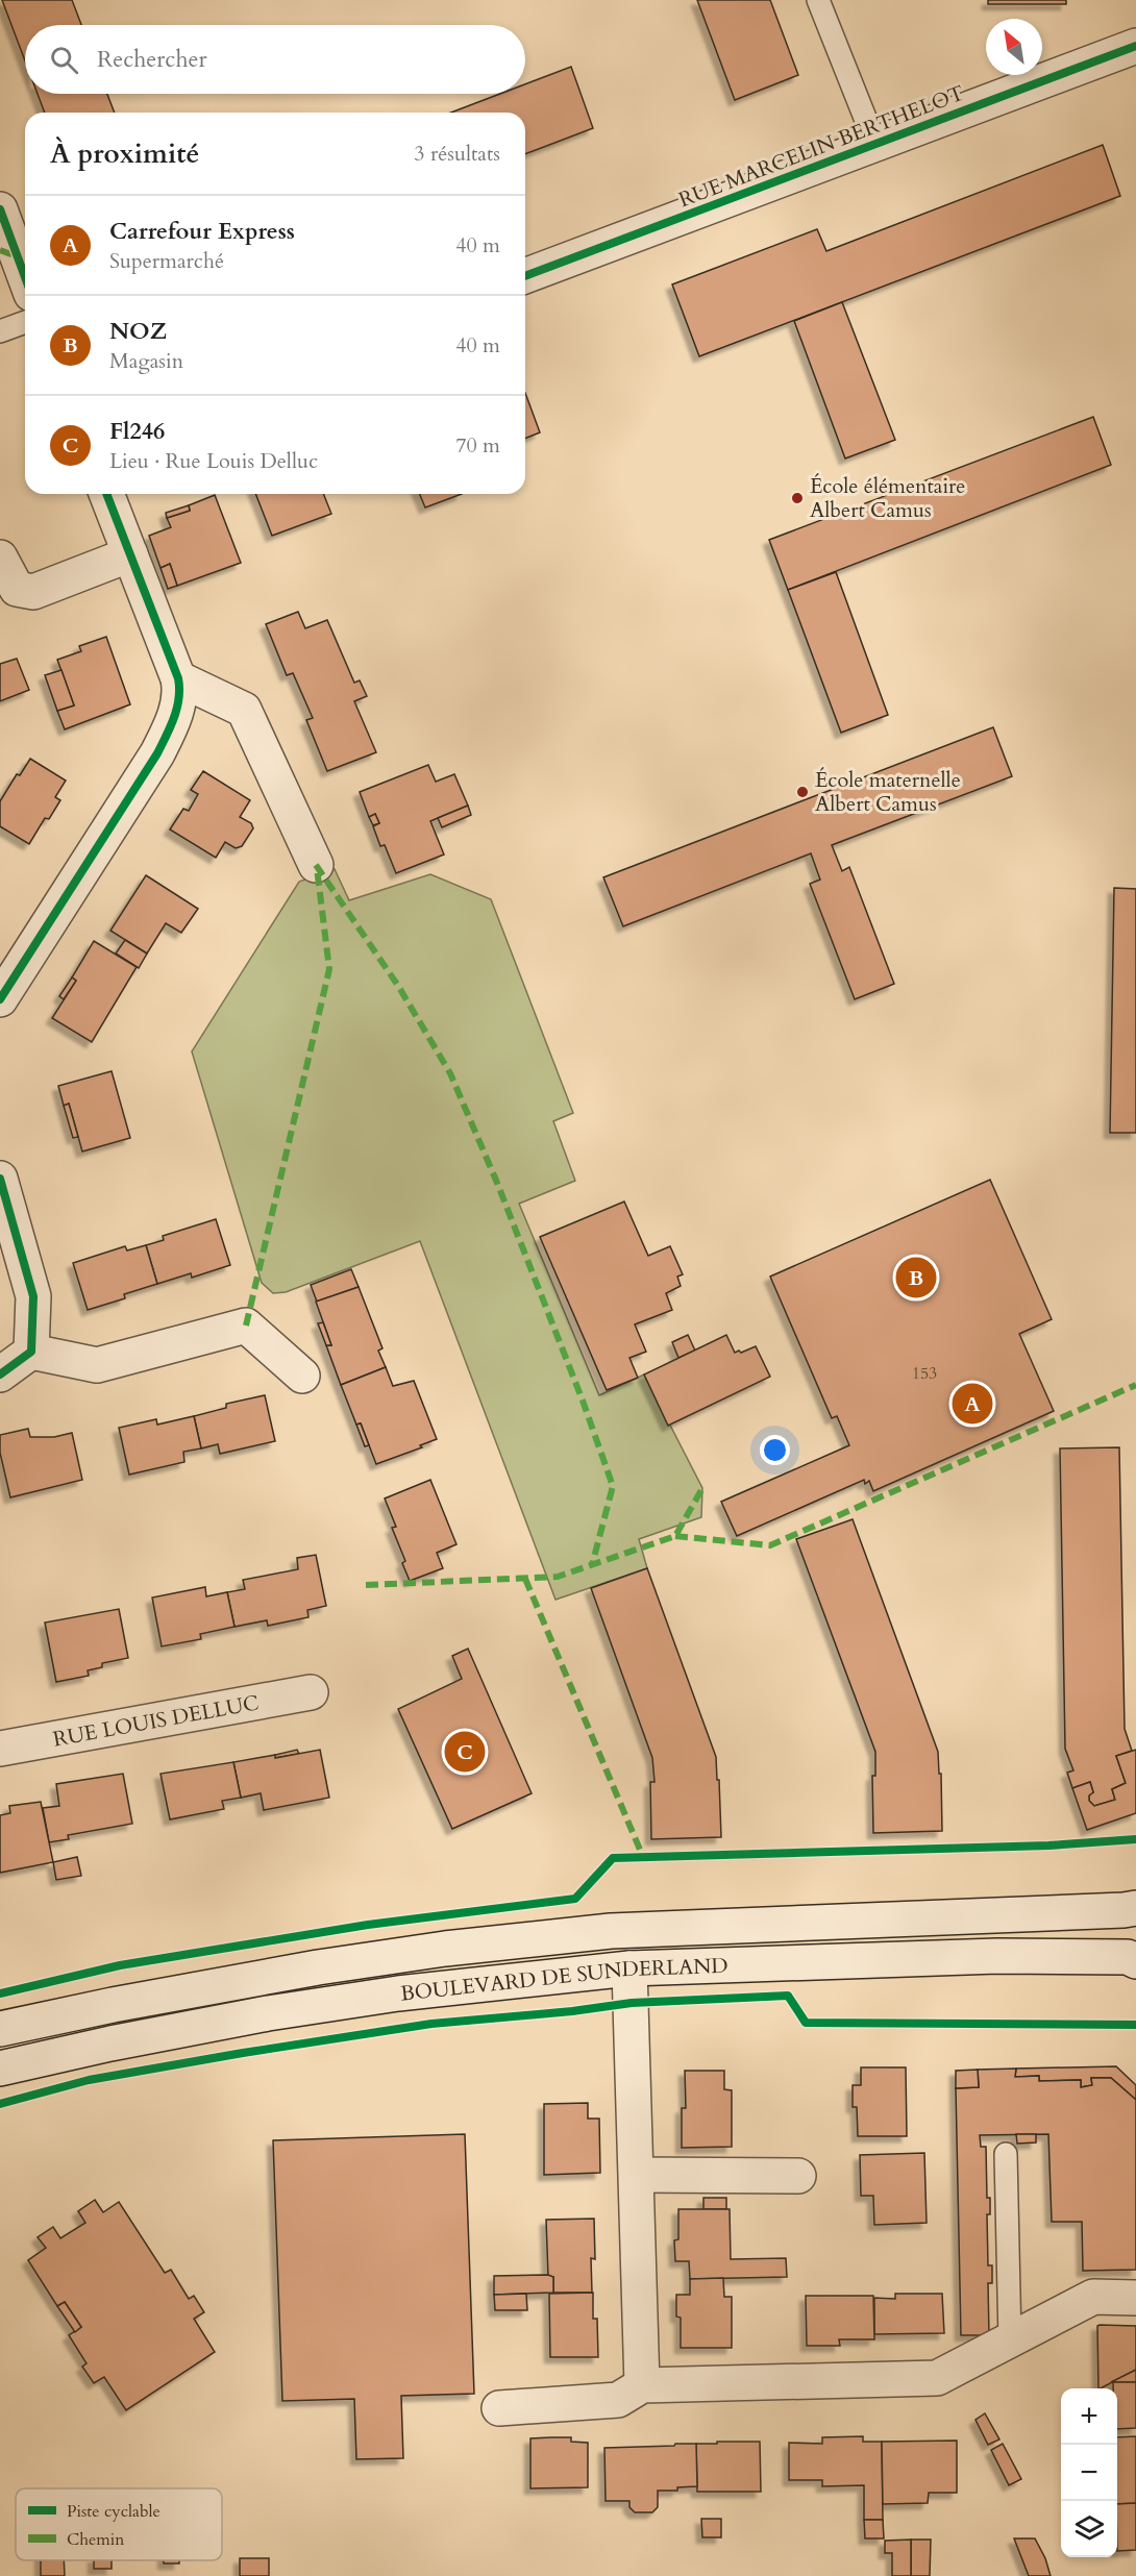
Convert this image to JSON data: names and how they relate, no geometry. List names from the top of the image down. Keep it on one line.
{"streets":{"street":["RUE MARCELIN BERTHELOT","RUE LOUIS DELLUC","BOULEVARD DE SUNDERLAND"]},"places":["École élémentaire Albert Camus","École maternelle Albert Camus"],"house_numbers":["153"],"legend":["Piste cyclable","Chemin"],"north":"top left","page":{"search":"Rechercher","heading":["À proximité","3 résultats"],"list":[{"mark":"A","name":"Carrefour Express","note":"Supermarché","value":"40 m"},{"mark":"B","name":"NOZ","note":"Magasin","value":"40 m"},{"mark":"C","name":"Fl246","note":"Lieu · Rue Louis Delluc","value":"70 m"}],"pins":["B","A","C"],"map_buttons":["+","−"]}}
